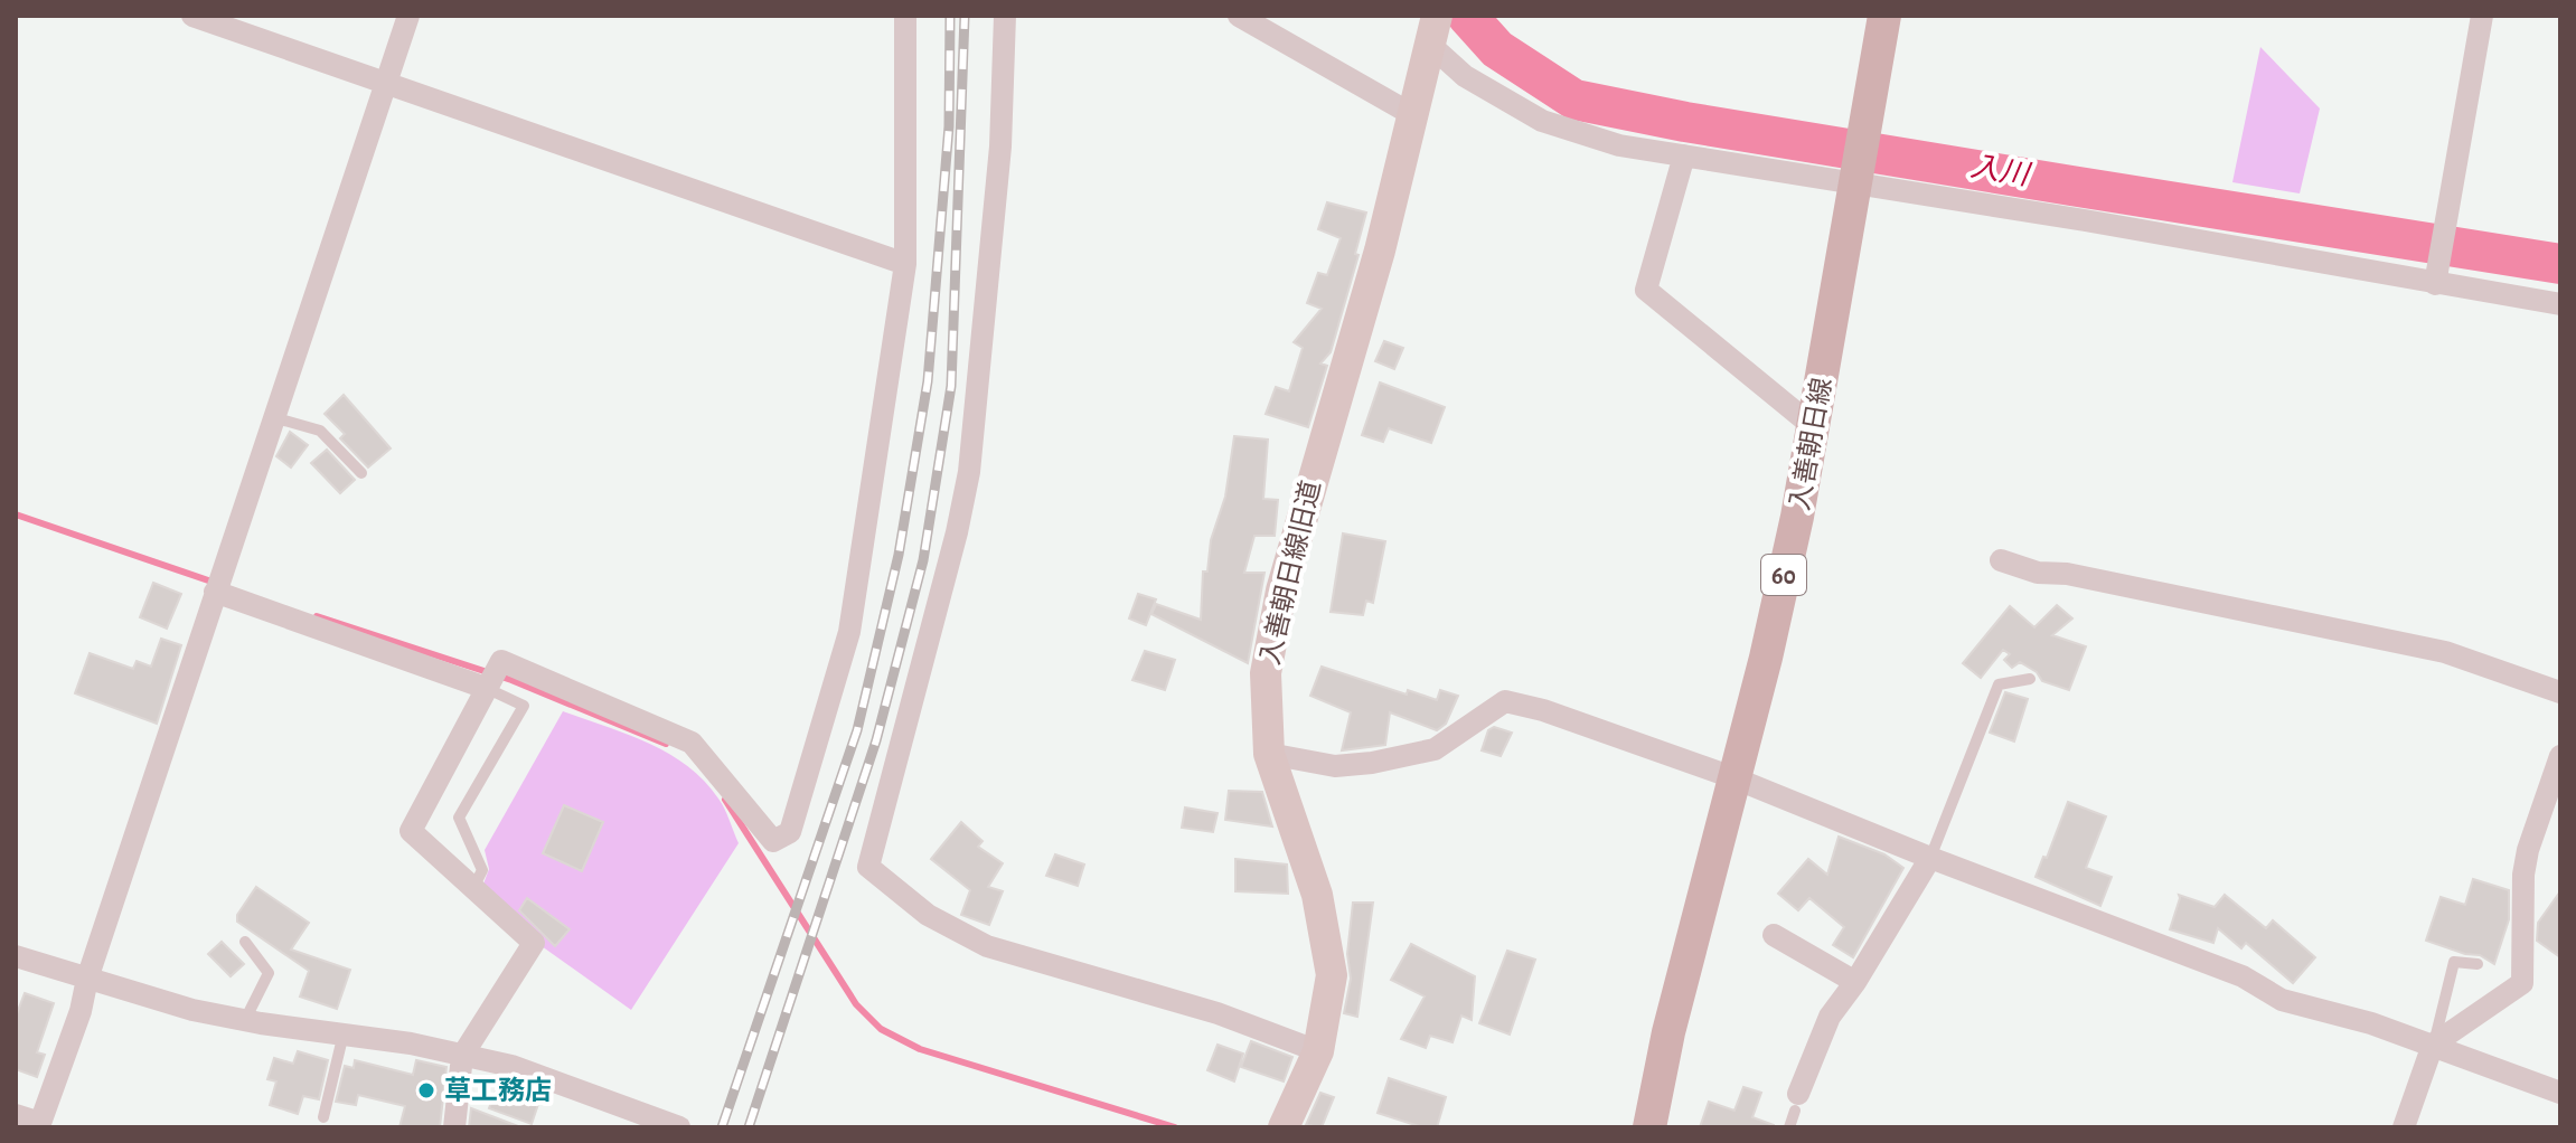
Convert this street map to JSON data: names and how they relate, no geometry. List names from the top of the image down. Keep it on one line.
{"streets":{"main road":["入善朝日線","60"],"street":["入善朝日線旧道"]},"water":["入川"],"places":["草工務店"]}
